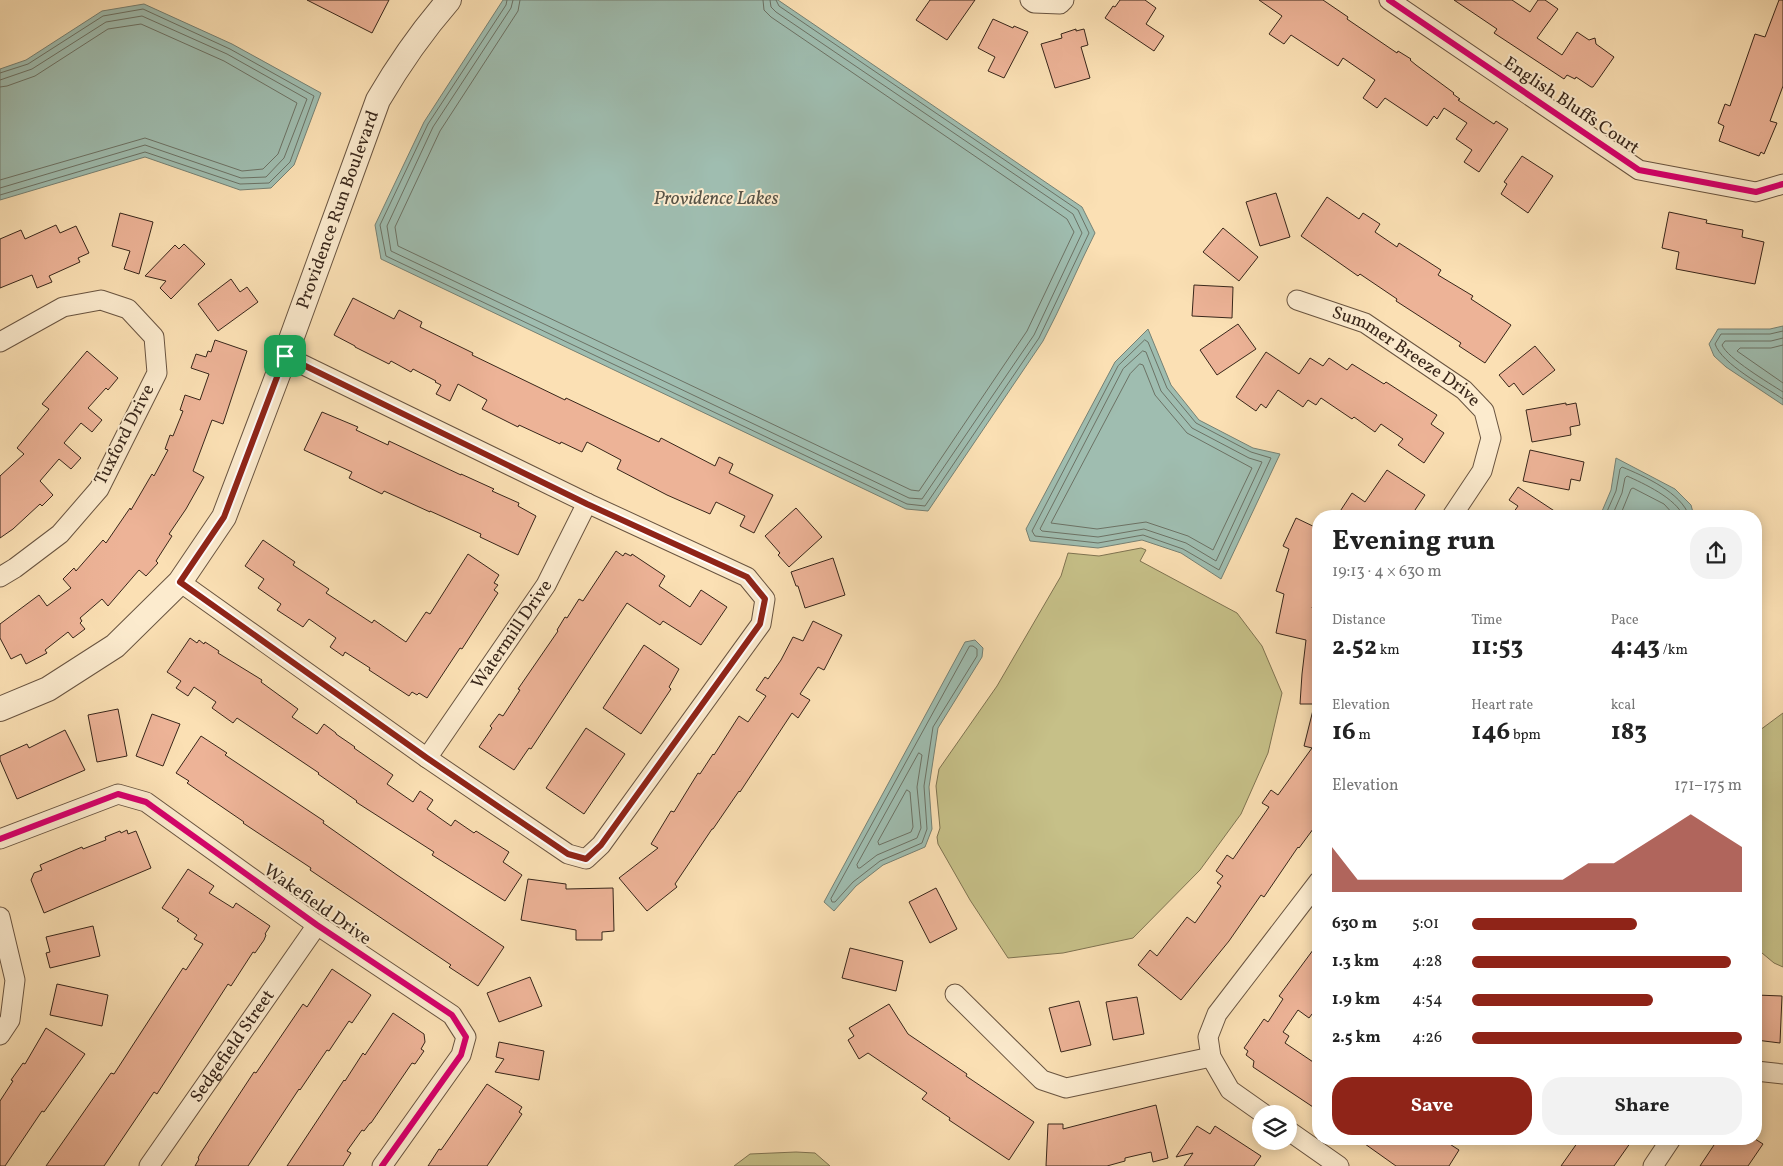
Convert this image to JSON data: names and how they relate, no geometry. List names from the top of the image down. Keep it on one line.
{"streets":{"street":["English Bluffs Court","Providence Run Boulevard","Summer Breeze Drive","Tuxford Drive","Watermill Drive","Wakefield Drive","Sedgefield Street"]},"crossings":[["Wakefield Drive","Sedgefield Street"]],"water":["Providence Lakes"],"page":{"heading":["Evening run","19:13 · 4 × 630 m"],"stats":[["Distance","2.52 km"],["Time","11:53"],["Pace","4:43 /km"],["Elevation","16 m"],["Heart rate","146 bpm"],["kcal","183"]],"chart":["Elevation","171–175 m"],"list":[{"name":"630 m","note":"5:01"},{"name":"1.3 km","note":"4:28"},{"name":"1.9 km","note":"4:54"},{"name":"2.5 km","note":"4:26"}],"buttons":["Save","Share"]}}
